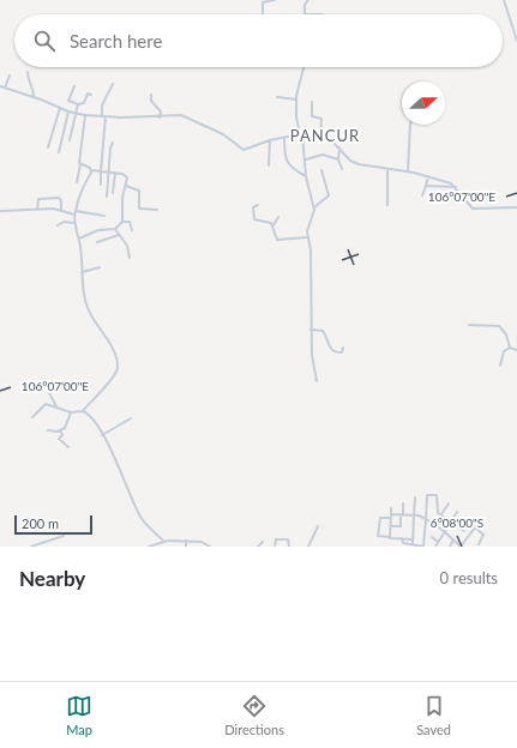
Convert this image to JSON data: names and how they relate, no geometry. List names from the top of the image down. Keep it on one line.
{"districts":["PANCUR"],"scale_bar":"200 m","north":"right","page":{"search":"Search here","scale":"200 m","heading":["Nearby","0 results"],"nav":["Map","Directions","Saved"]},"coordinates":["106°07'00\"E","6°08'00\"S"]}
